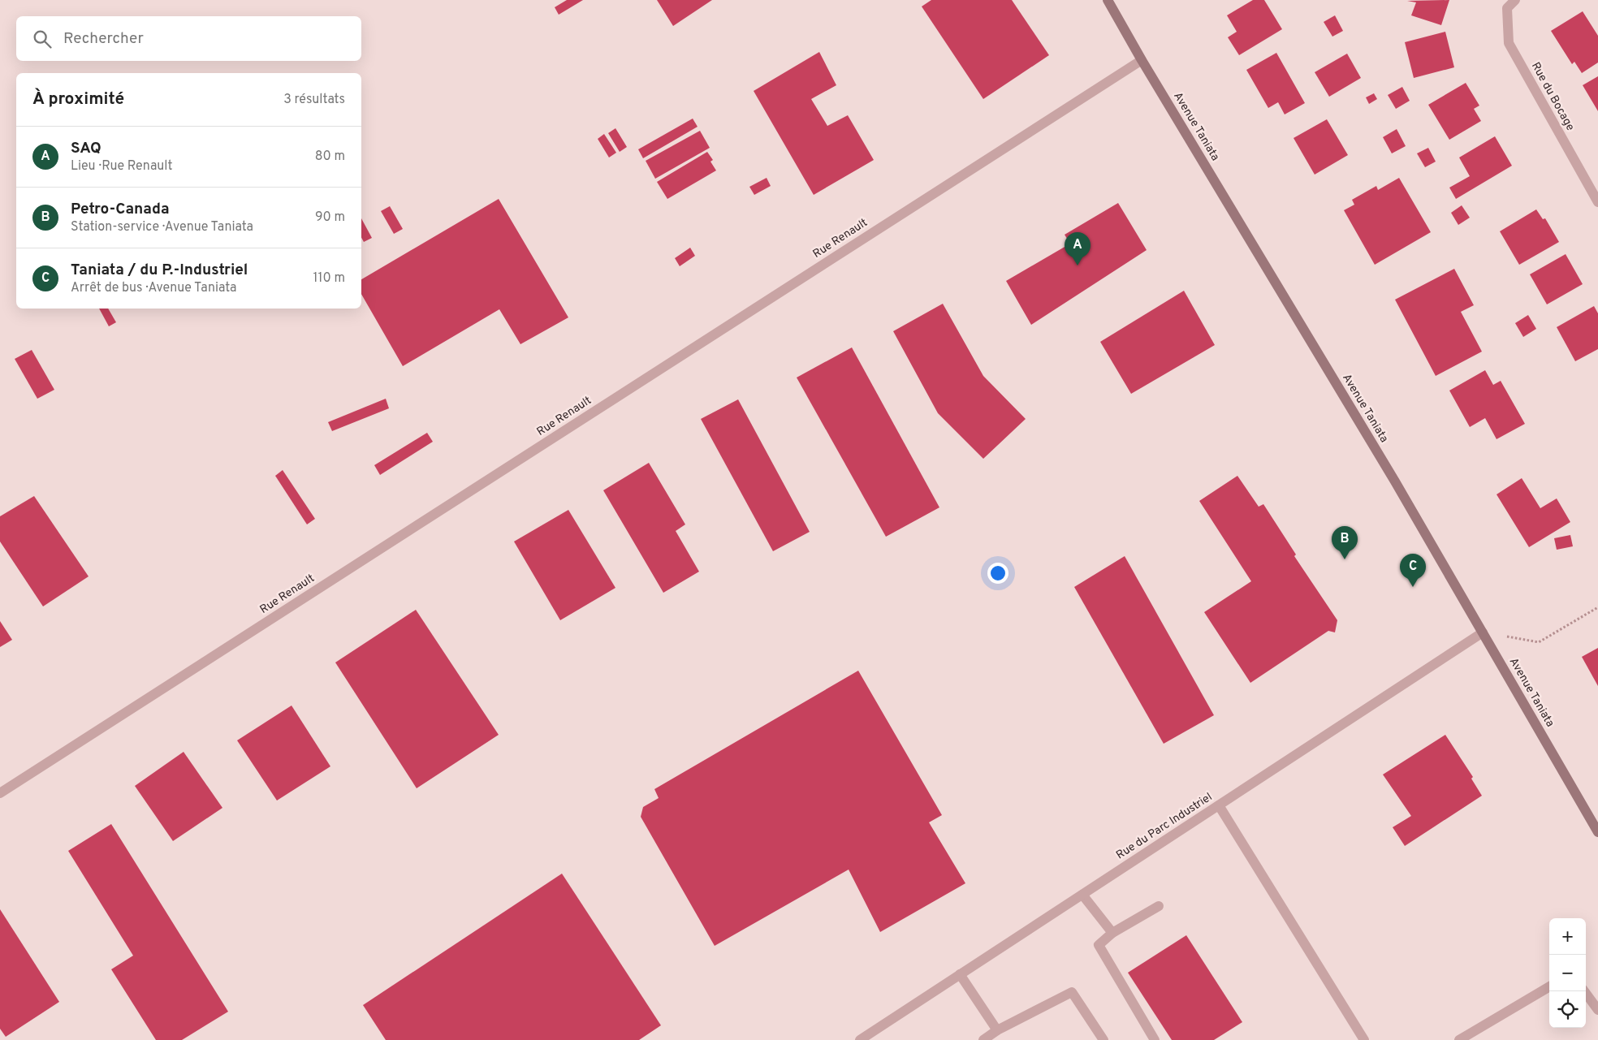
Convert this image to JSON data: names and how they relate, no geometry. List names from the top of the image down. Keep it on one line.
{"streets":{"main road":["Avenue Taniata"],"street":["Rue du Bocage","Rue Renault","Rue du Parc Industriel"]},"crossings":[["Avenue Taniata","Rue Renault"],["Avenue Taniata","Rue du Parc Industriel"]],"page":{"search":"Rechercher","heading":["À proximité","3 résultats"],"list":[{"mark":"A","name":"SAQ","note":"Lieu · Rue Renault","value":"80 m"},{"mark":"B","name":"Petro-Canada","note":"Station-service · Avenue Taniata","value":"90 m"},{"mark":"C","name":"Taniata / du P.-Industriel","note":"Arrêt de bus · Avenue Taniata","value":"110 m"}],"pins":["A","B","C"],"map_buttons":["+","−"]}}
